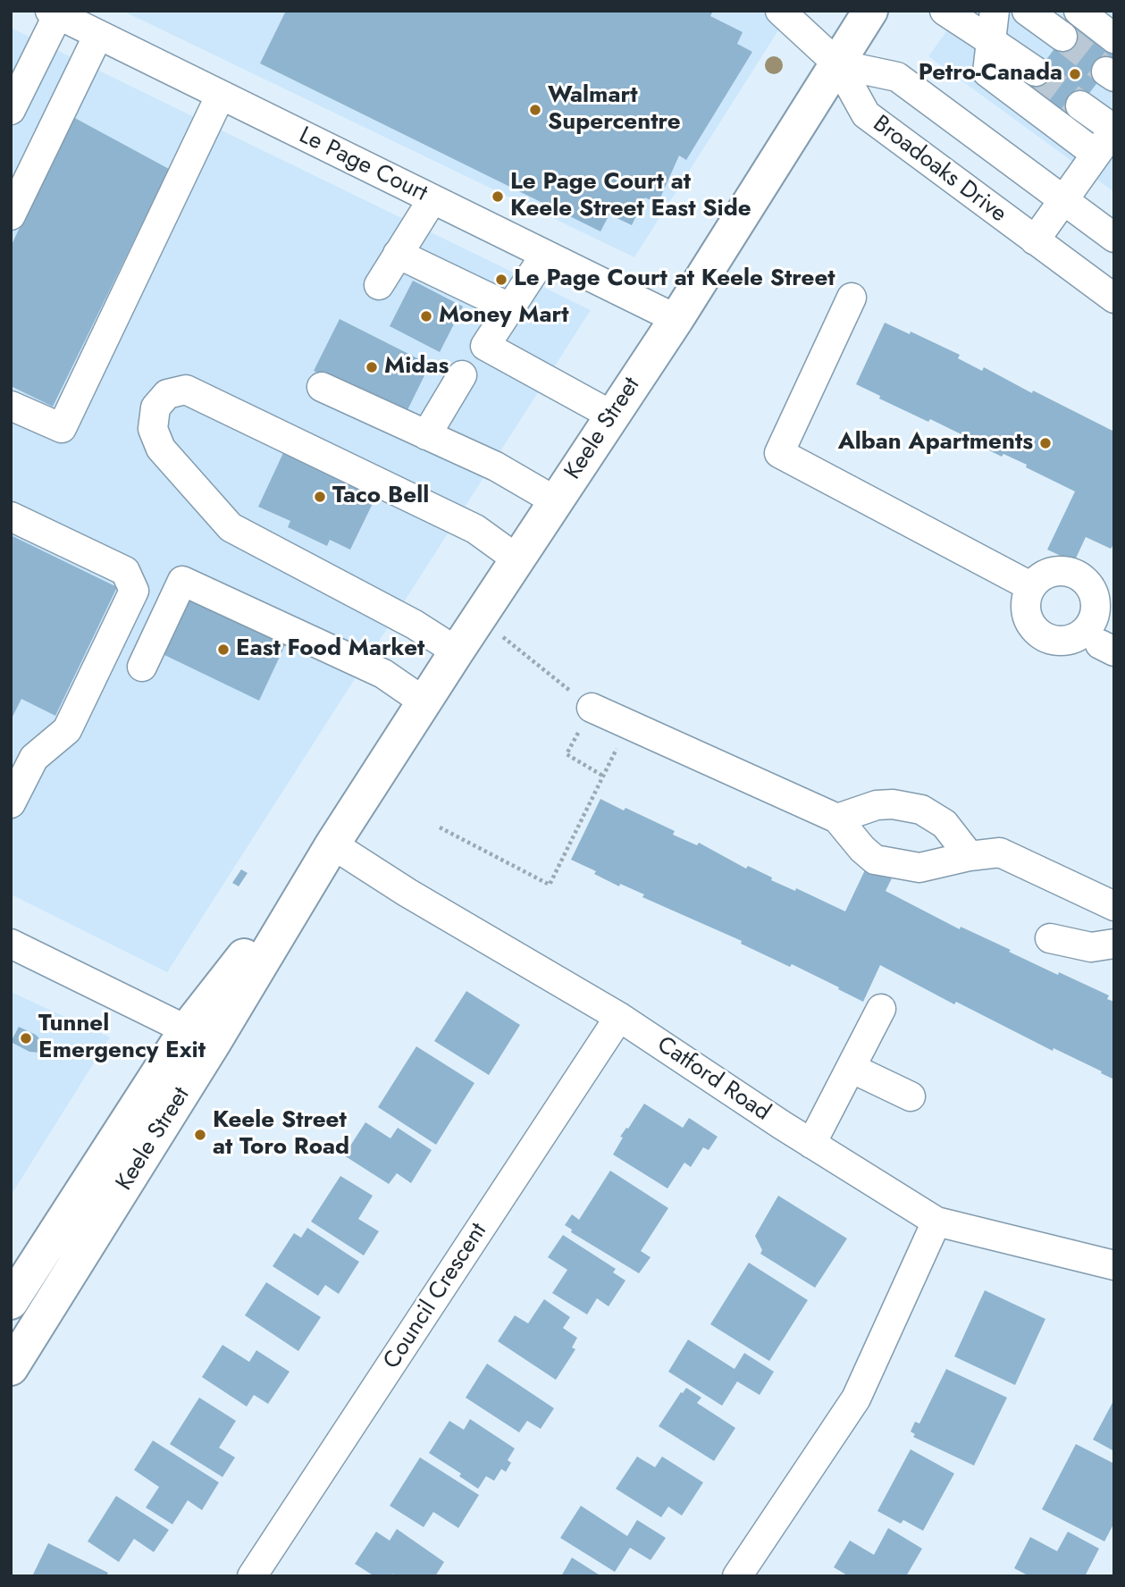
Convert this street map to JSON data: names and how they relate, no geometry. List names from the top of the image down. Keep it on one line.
{"streets":{"main road":["Keele Street"],"street":["Le Page Court","Broadoaks Drive","Catford Road","Council Crescent"]},"crossings":[["Le Page Court","Keele Street"],["Broadoaks Drive","Keele Street"],["Keele Street","Catford Road"],["Catford Road","Council Crescent"]],"places":["Petro-Canada","Walmart Supercentre","Le Page Court at Keele Street East Side","Le Page Court at Keele Street","Money Mart","Midas","Alban Apartments","Taco Bell","East Food Market","Tunnel Emergency Exit","Keele Street at Toro Road"]}
